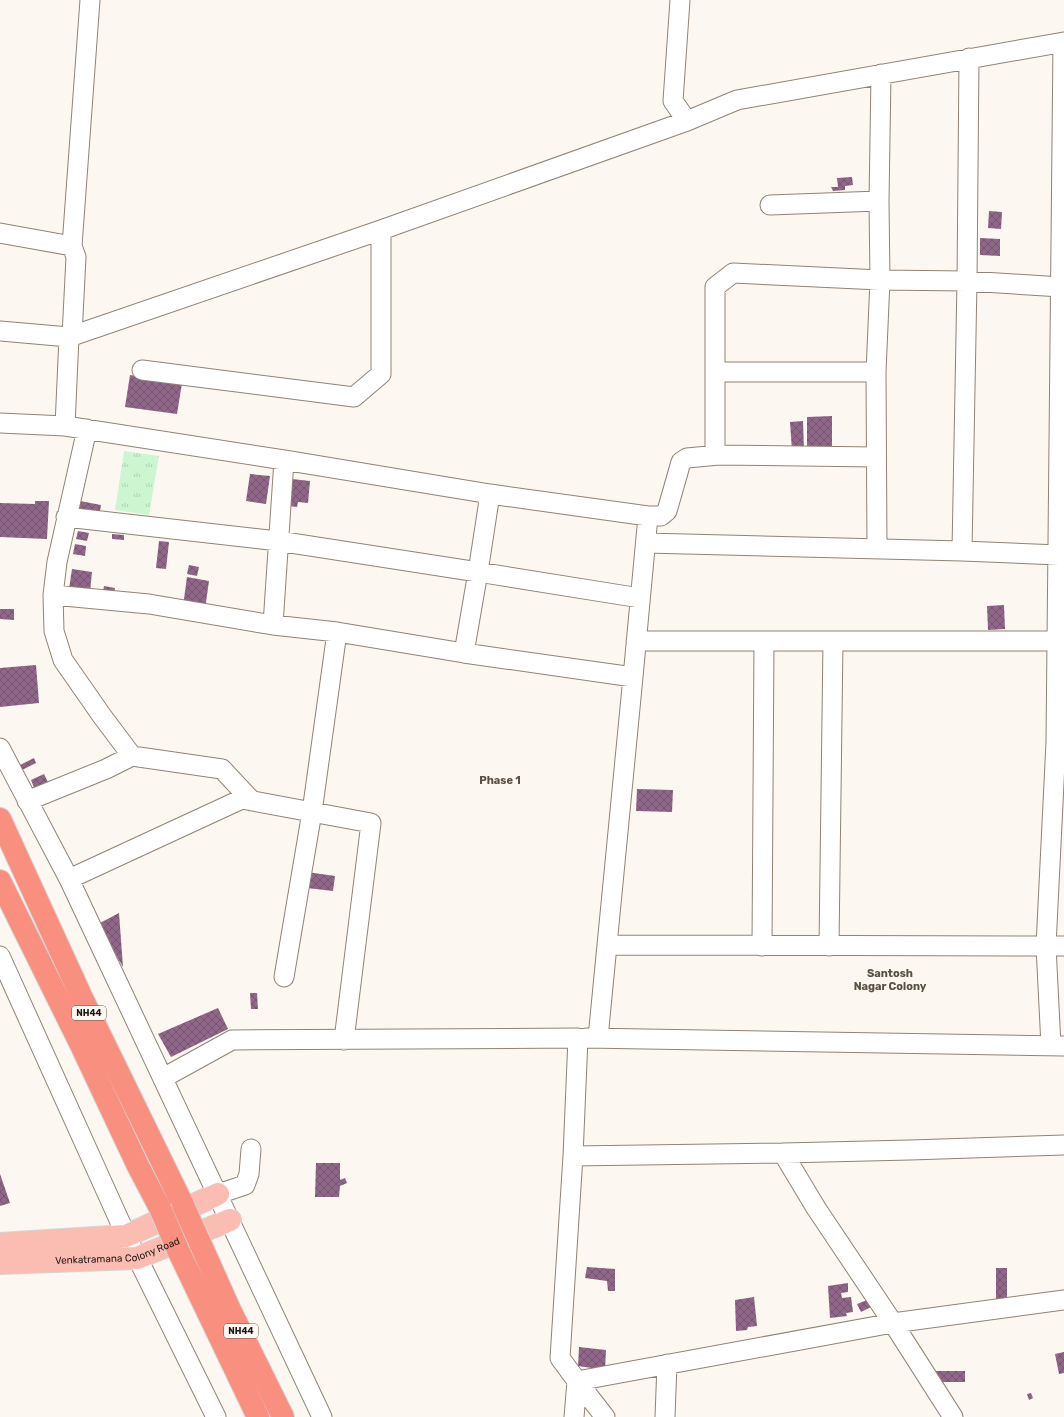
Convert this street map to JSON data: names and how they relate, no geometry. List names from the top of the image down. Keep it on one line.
{"streets":{"highway":["NH44"],"main road":["Venkatramana Colony Road"]},"districts":["Phase 1","Santosh Nagar Colony"]}
